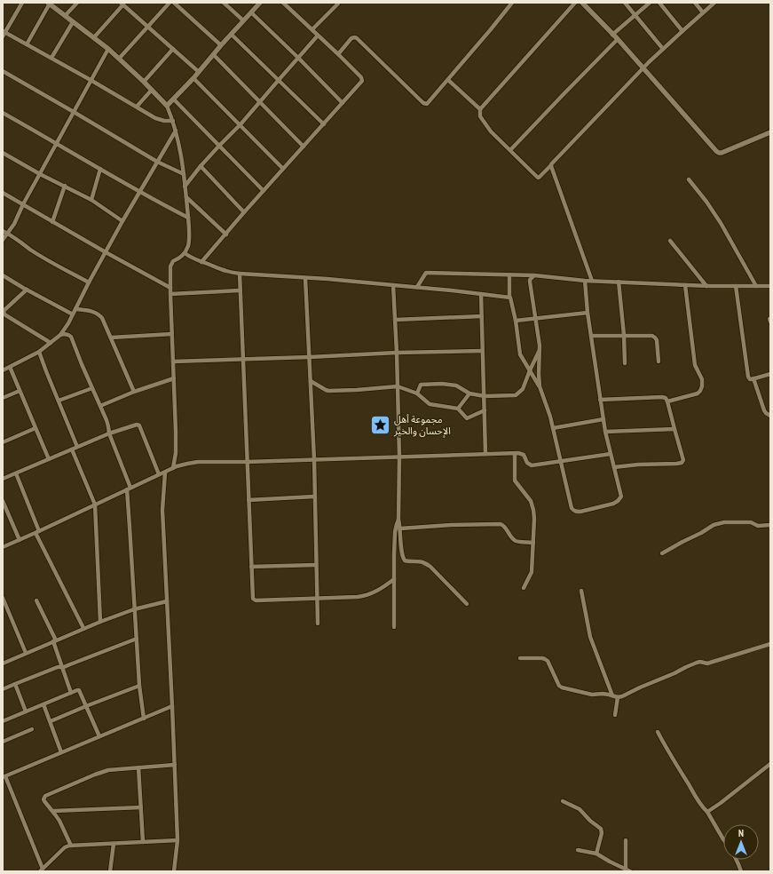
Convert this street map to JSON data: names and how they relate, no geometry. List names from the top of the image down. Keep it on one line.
{"places":{"place":["مجموعة أهل الإحسان والخير"]},"north":"top"}
